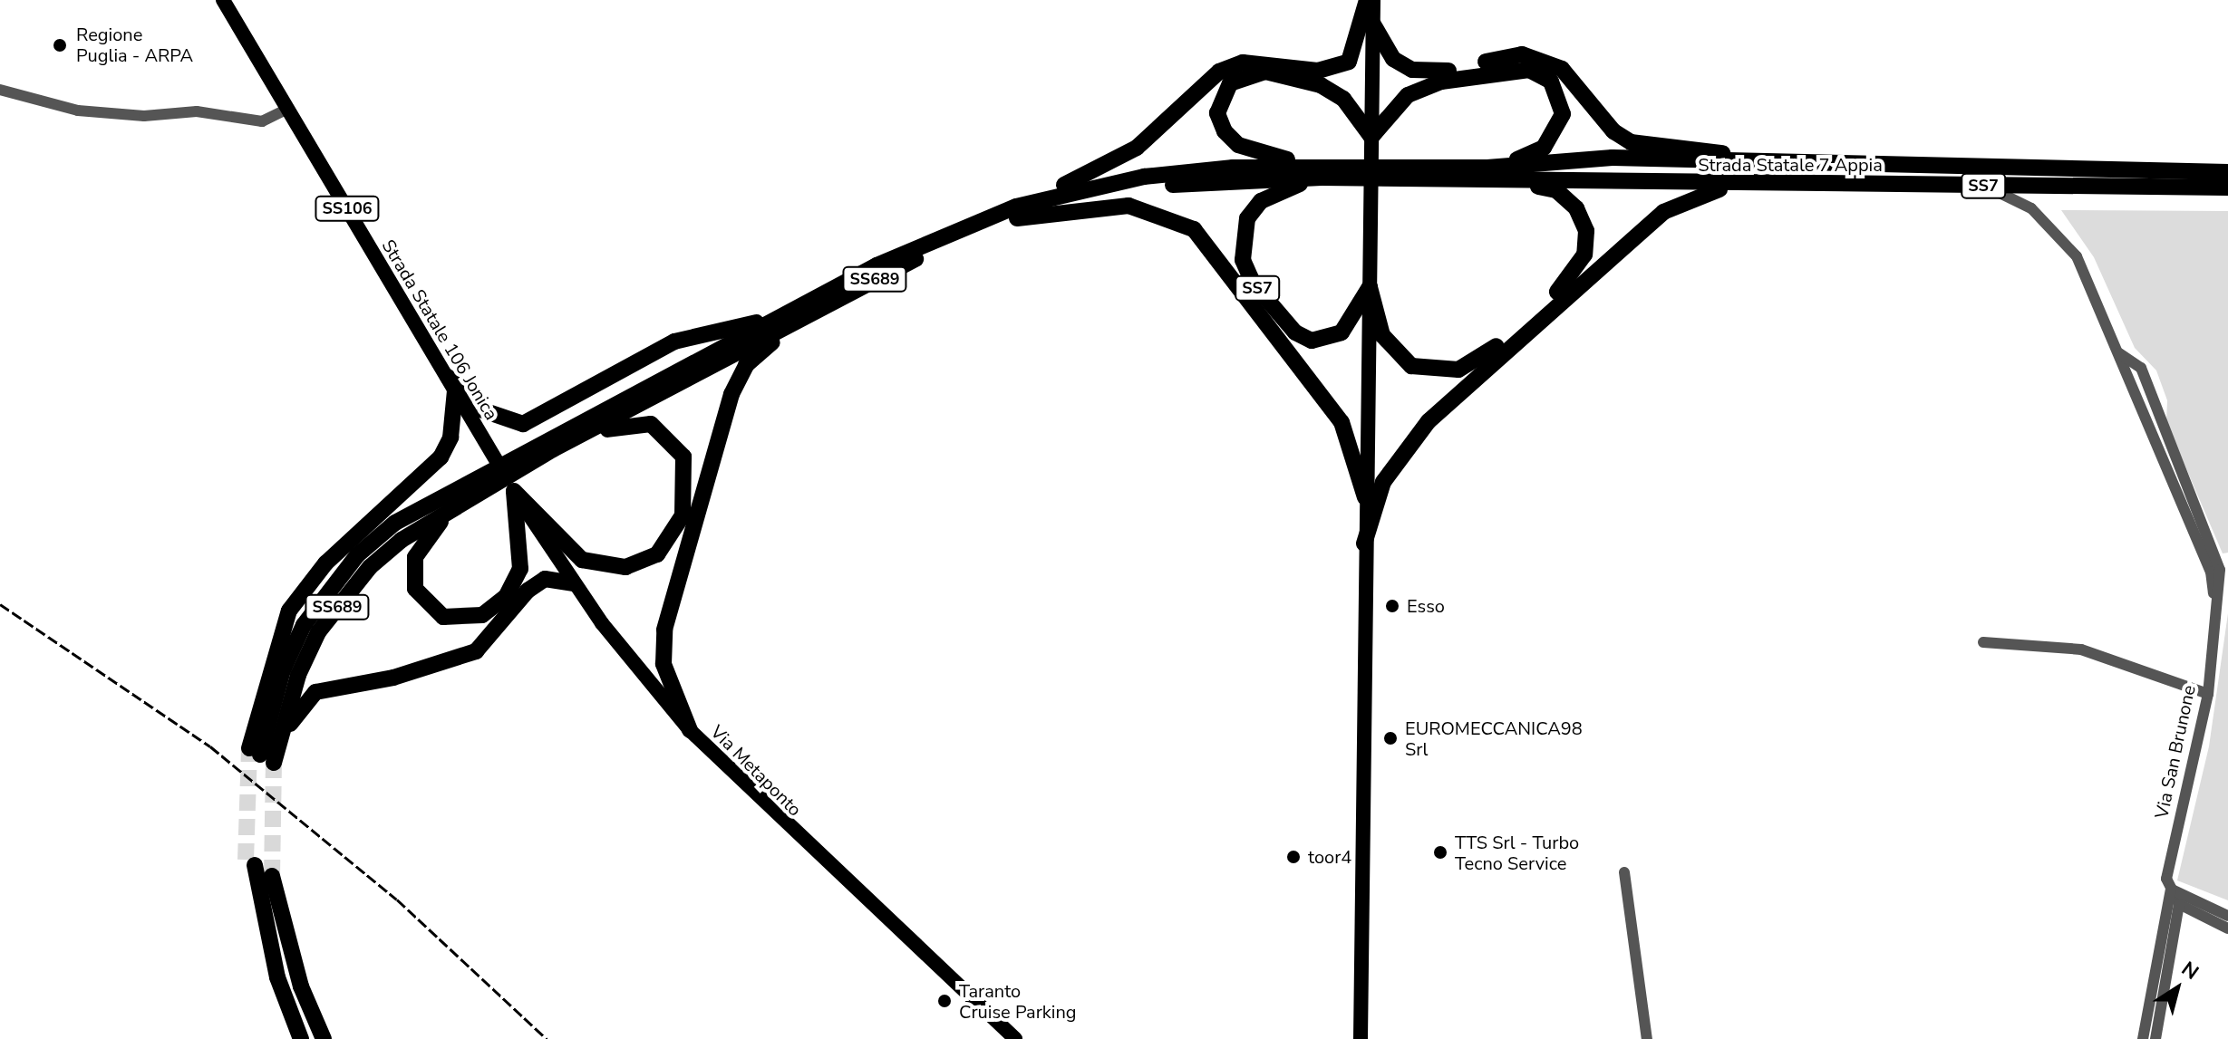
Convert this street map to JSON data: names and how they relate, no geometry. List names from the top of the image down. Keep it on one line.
{"streets":{"highway":["Strada Statale 7 Appia","SS7","SS689"],"main road":["SS106","Strada Statale 106 Jonica","Via Metaponto"],"street":["Via San Brunone"]},"crossings":[["Strada Statale 7 Appia","SS689"],["Strada Statale 7 Appia","Via San Brunone"],["SS7","SS689"],["Strada Statale 106 Jonica","Via Metaponto"]],"places":["Regione Puglia - ARPA","Esso","EUROMECCANICA98 Srl","TTS Srl - Turbo Tecno Service","toor4","Taranto Cruise Parking"],"north":"top right"}
